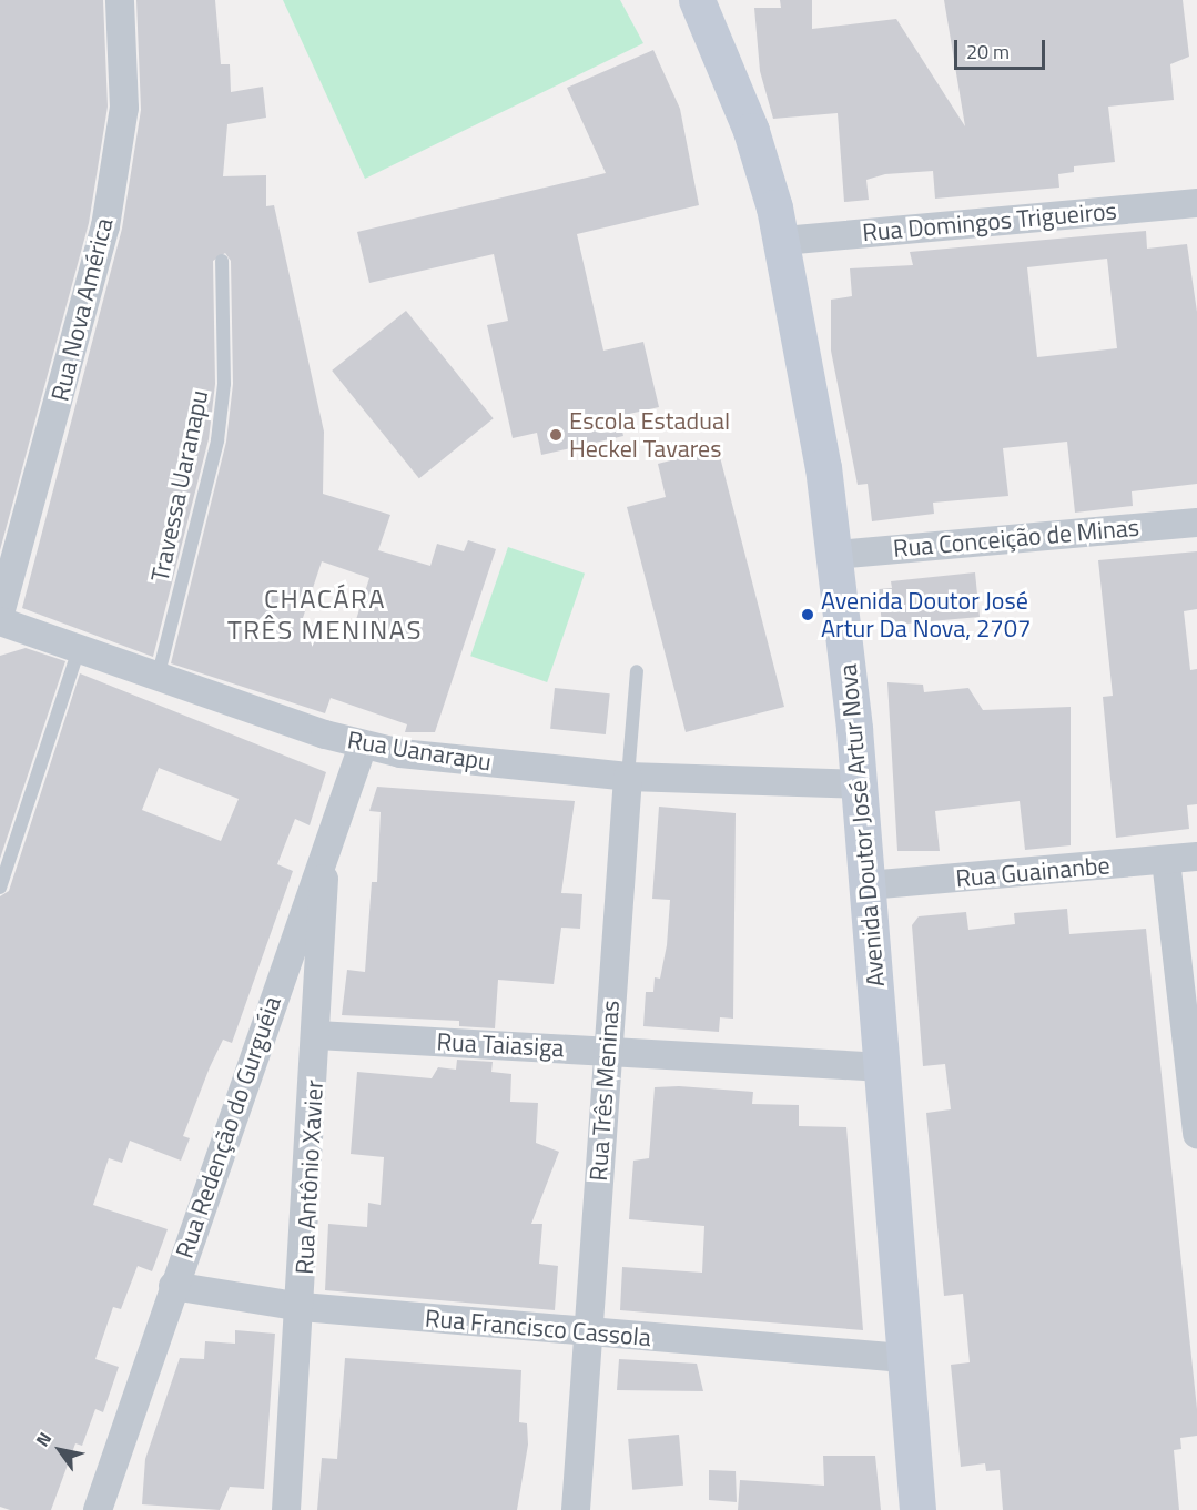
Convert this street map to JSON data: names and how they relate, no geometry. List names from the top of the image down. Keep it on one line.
{"streets":{"main road":["Avenida Doutor José Artur Nova"],"street":["Rua Domingos Trigueiros","Rua Nova América","Rua Conceição de Minas","Rua Uanarapu","Rua Guainanbe","Rua Taiasiga","Rua Três Meninas","Rua Redenção do Gurguéia","Rua Antônio Xavier","Rua Francisco Cassola"],"lane":["Travessa Uaranapu"]},"crossings":[["Rua Domingos Trigueiros","Avenida Doutor José Artur Nova"],["Travessa Uaranapu","Rua Uanarapu"],["Rua Conceição de Minas","Avenida Doutor José Artur Nova"],["Rua Uanarapu","Avenida Doutor José Artur Nova"],["Rua Uanarapu","Rua Três Meninas"],["Rua Uanarapu","Rua Redenção do Gurguéia"],["Avenida Doutor José Artur Nova","Rua Guainanbe"],["Avenida Doutor José Artur Nova","Rua Taiasiga"],["Avenida Doutor José Artur Nova","Rua Francisco Cassola"],["Rua Taiasiga","Rua Três Meninas"],["Rua Taiasiga","Rua Antônio Xavier"],["Rua Três Meninas","Rua Francisco Cassola"],["Rua Redenção do Gurguéia","Rua Antônio Xavier"],["Rua Redenção do Gurguéia","Rua Francisco Cassola"],["Rua Antônio Xavier","Rua Francisco Cassola"]],"districts":["CHACÁRA TRÊS MENINAS"],"places":["Escola Estadual Heckel Tavares","Avenida Doutor José Artur Da Nova, 2707"],"scale_bar":"20 m","north":"top left"}
